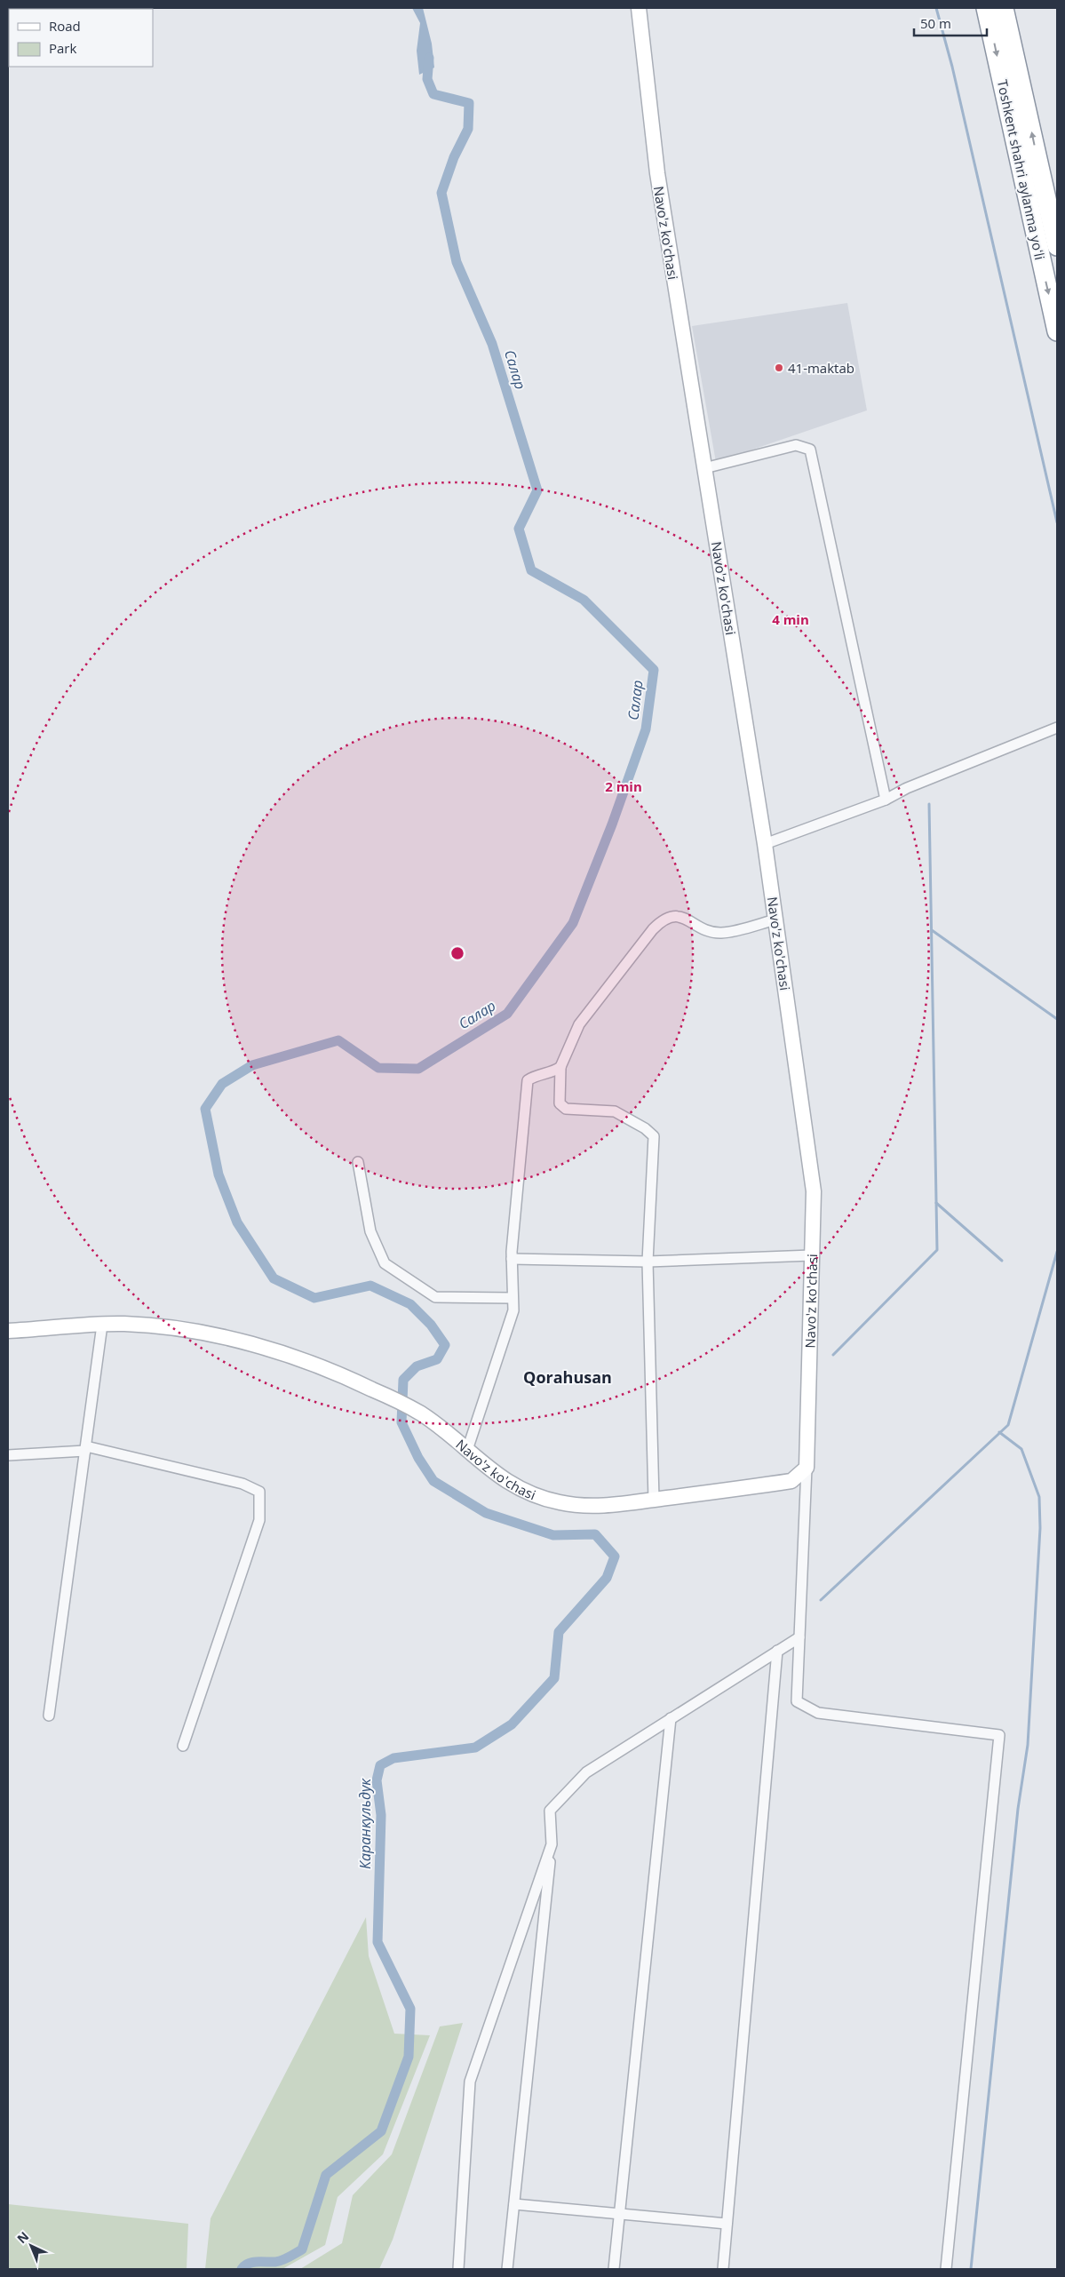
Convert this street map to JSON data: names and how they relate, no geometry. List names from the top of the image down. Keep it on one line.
{"streets":{"highway":["Toshkent shahri aylanma yoʻli"],"street":["Navo'z ko'chasi"]},"districts":["Qorahusan"],"water":["Салар","Каранкульдук"],"places":["41-maktab"],"legend":["Road","Park"],"scale_bar":"50 m","north":"top left","rings":["4 min","2 min"]}
